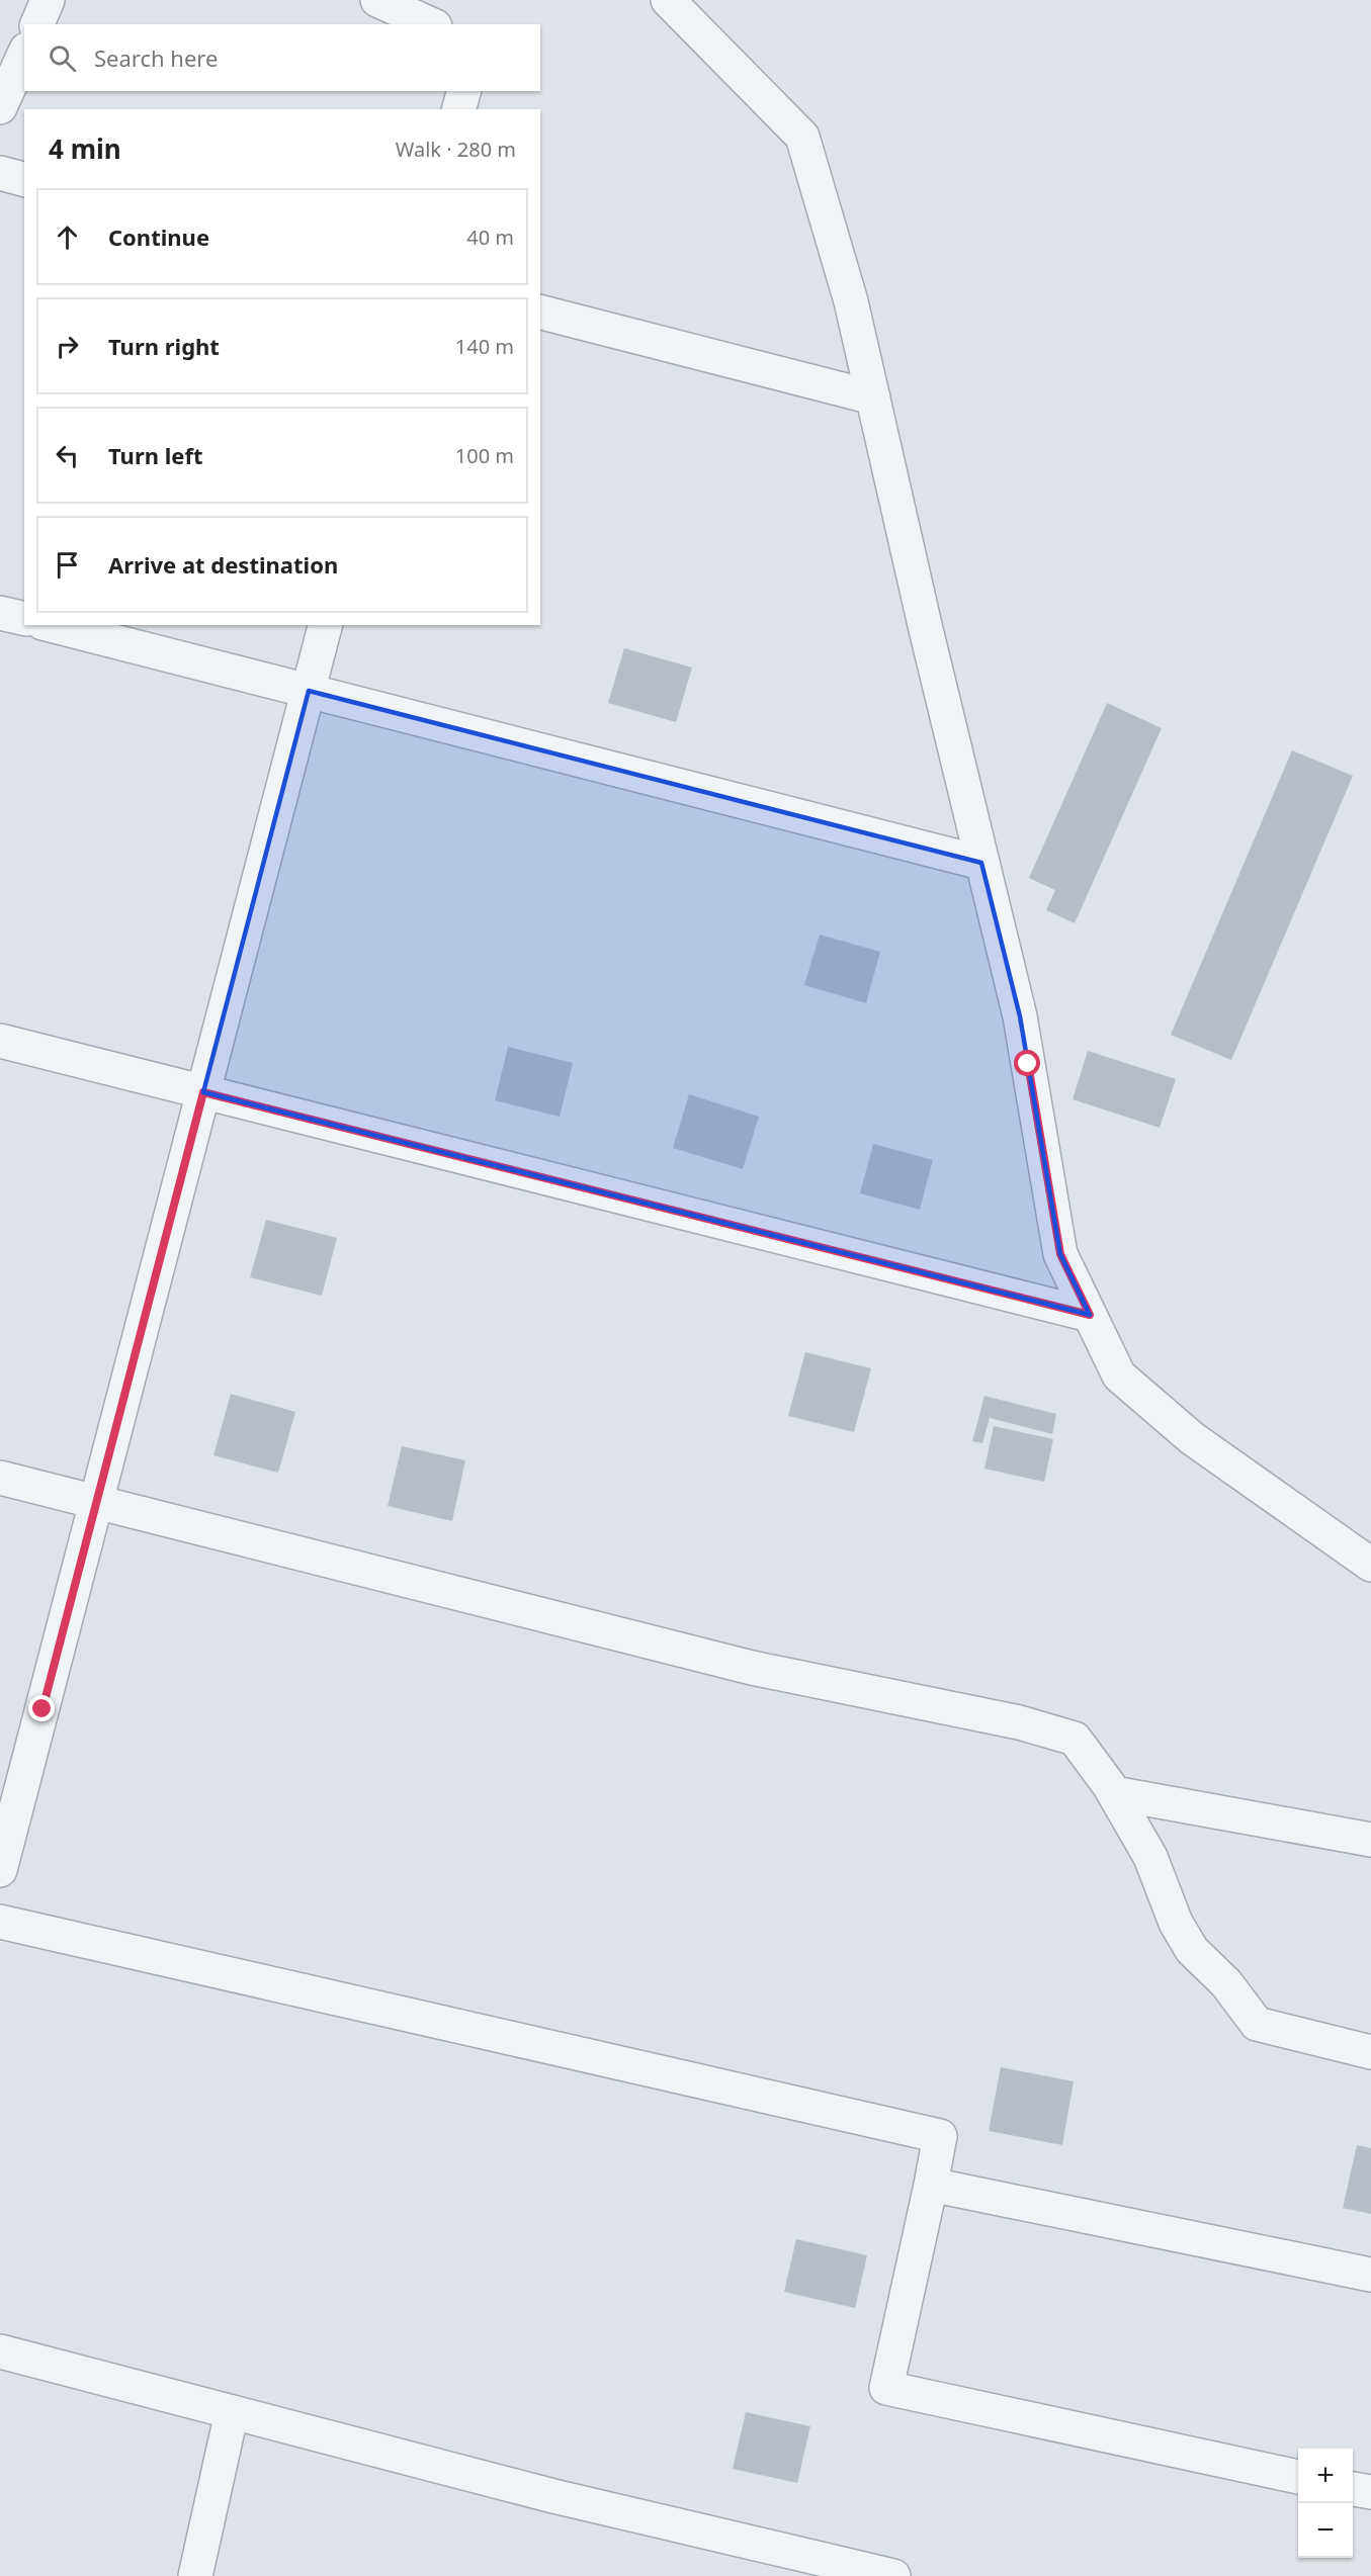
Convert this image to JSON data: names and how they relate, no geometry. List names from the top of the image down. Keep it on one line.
{"page":{"search":"Search here","heading":["4 min","Walk · 280 m"],"list":[["Continue","40 m"],["Turn right","140 m"],["Turn left","100 m"],"Arrive at destination"],"map_buttons":["+","−"]}}
